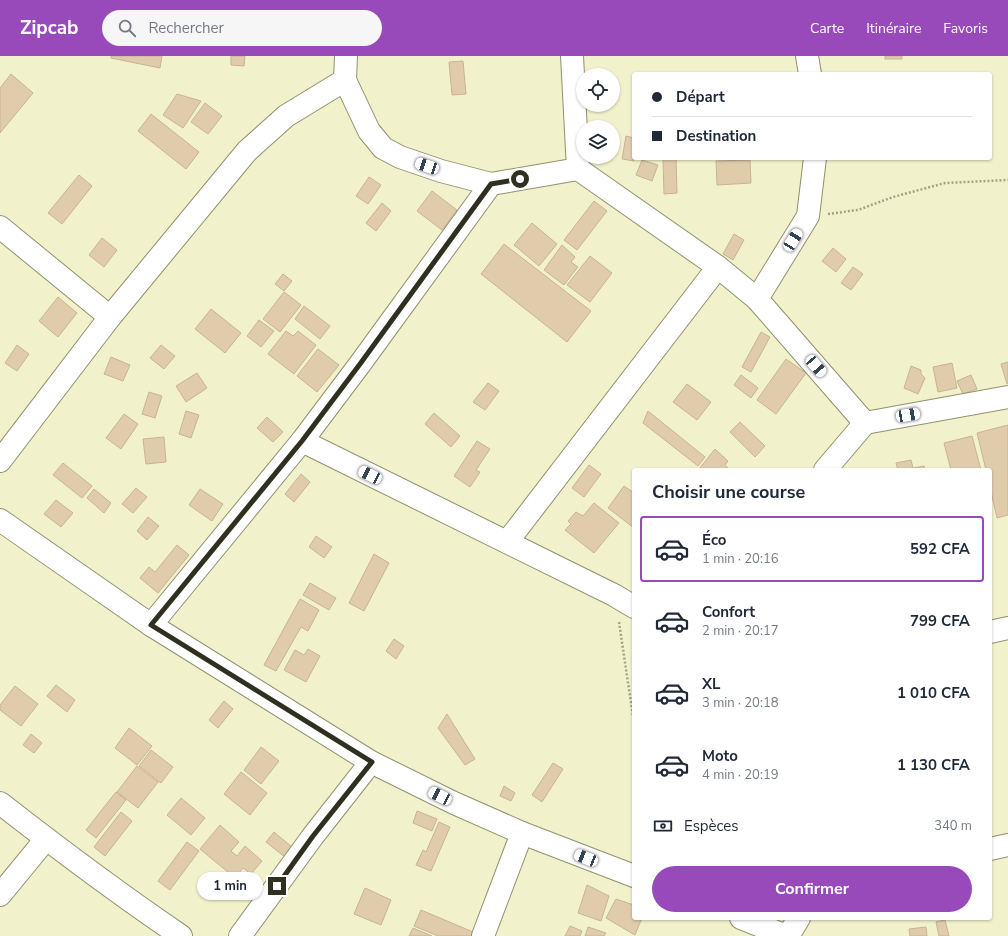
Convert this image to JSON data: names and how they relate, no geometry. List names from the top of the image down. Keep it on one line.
{"page":{"header":"Zipcab","search":"Rechercher","nav":["Carte","Itinéraire","Favoris"],"banner":["Départ","Destination"],"heading":"Choisir une course","list":[{"name":"Éco","note":"1 min · 20:16","value":"592 CFA"},{"name":"Confort","note":"2 min · 20:17","value":"799 CFA"},{"name":"XL","note":"3 min · 20:18","value":"1 010 CFA"},{"name":"Moto","note":"4 min · 20:19","value":"1 130 CFA"}],"pay":["Espèces","340 m"],"buttons":"Confirmer","bubble":"1 min"}}
